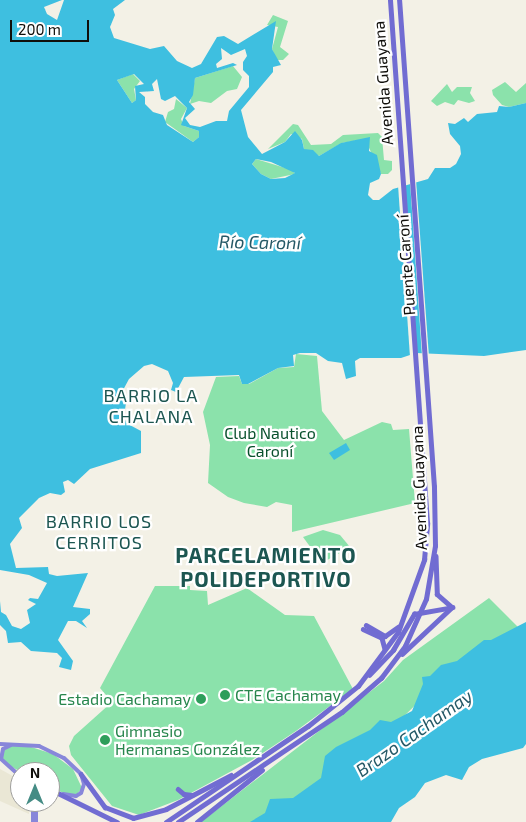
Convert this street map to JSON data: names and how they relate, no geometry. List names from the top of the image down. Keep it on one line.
{"streets":{"main road":["Avenida Guayana","Puente Caroní"]},"crossings":[["Avenida Guayana","Puente Caroní"]],"districts":["BARRIO LA CHALANA","BARRIO LOS CERRITOS","PARCELAMIENTO POLIDEPORTIVO"],"water":["Río Caroní","Brazo Cachamay"],"parks":["Club Nautico Caroní"],"places":["CTE Cachamay","Estadio Cachamay","Gimnasio Hermanas González"],"scale_bar":"200 m","north":"top"}
